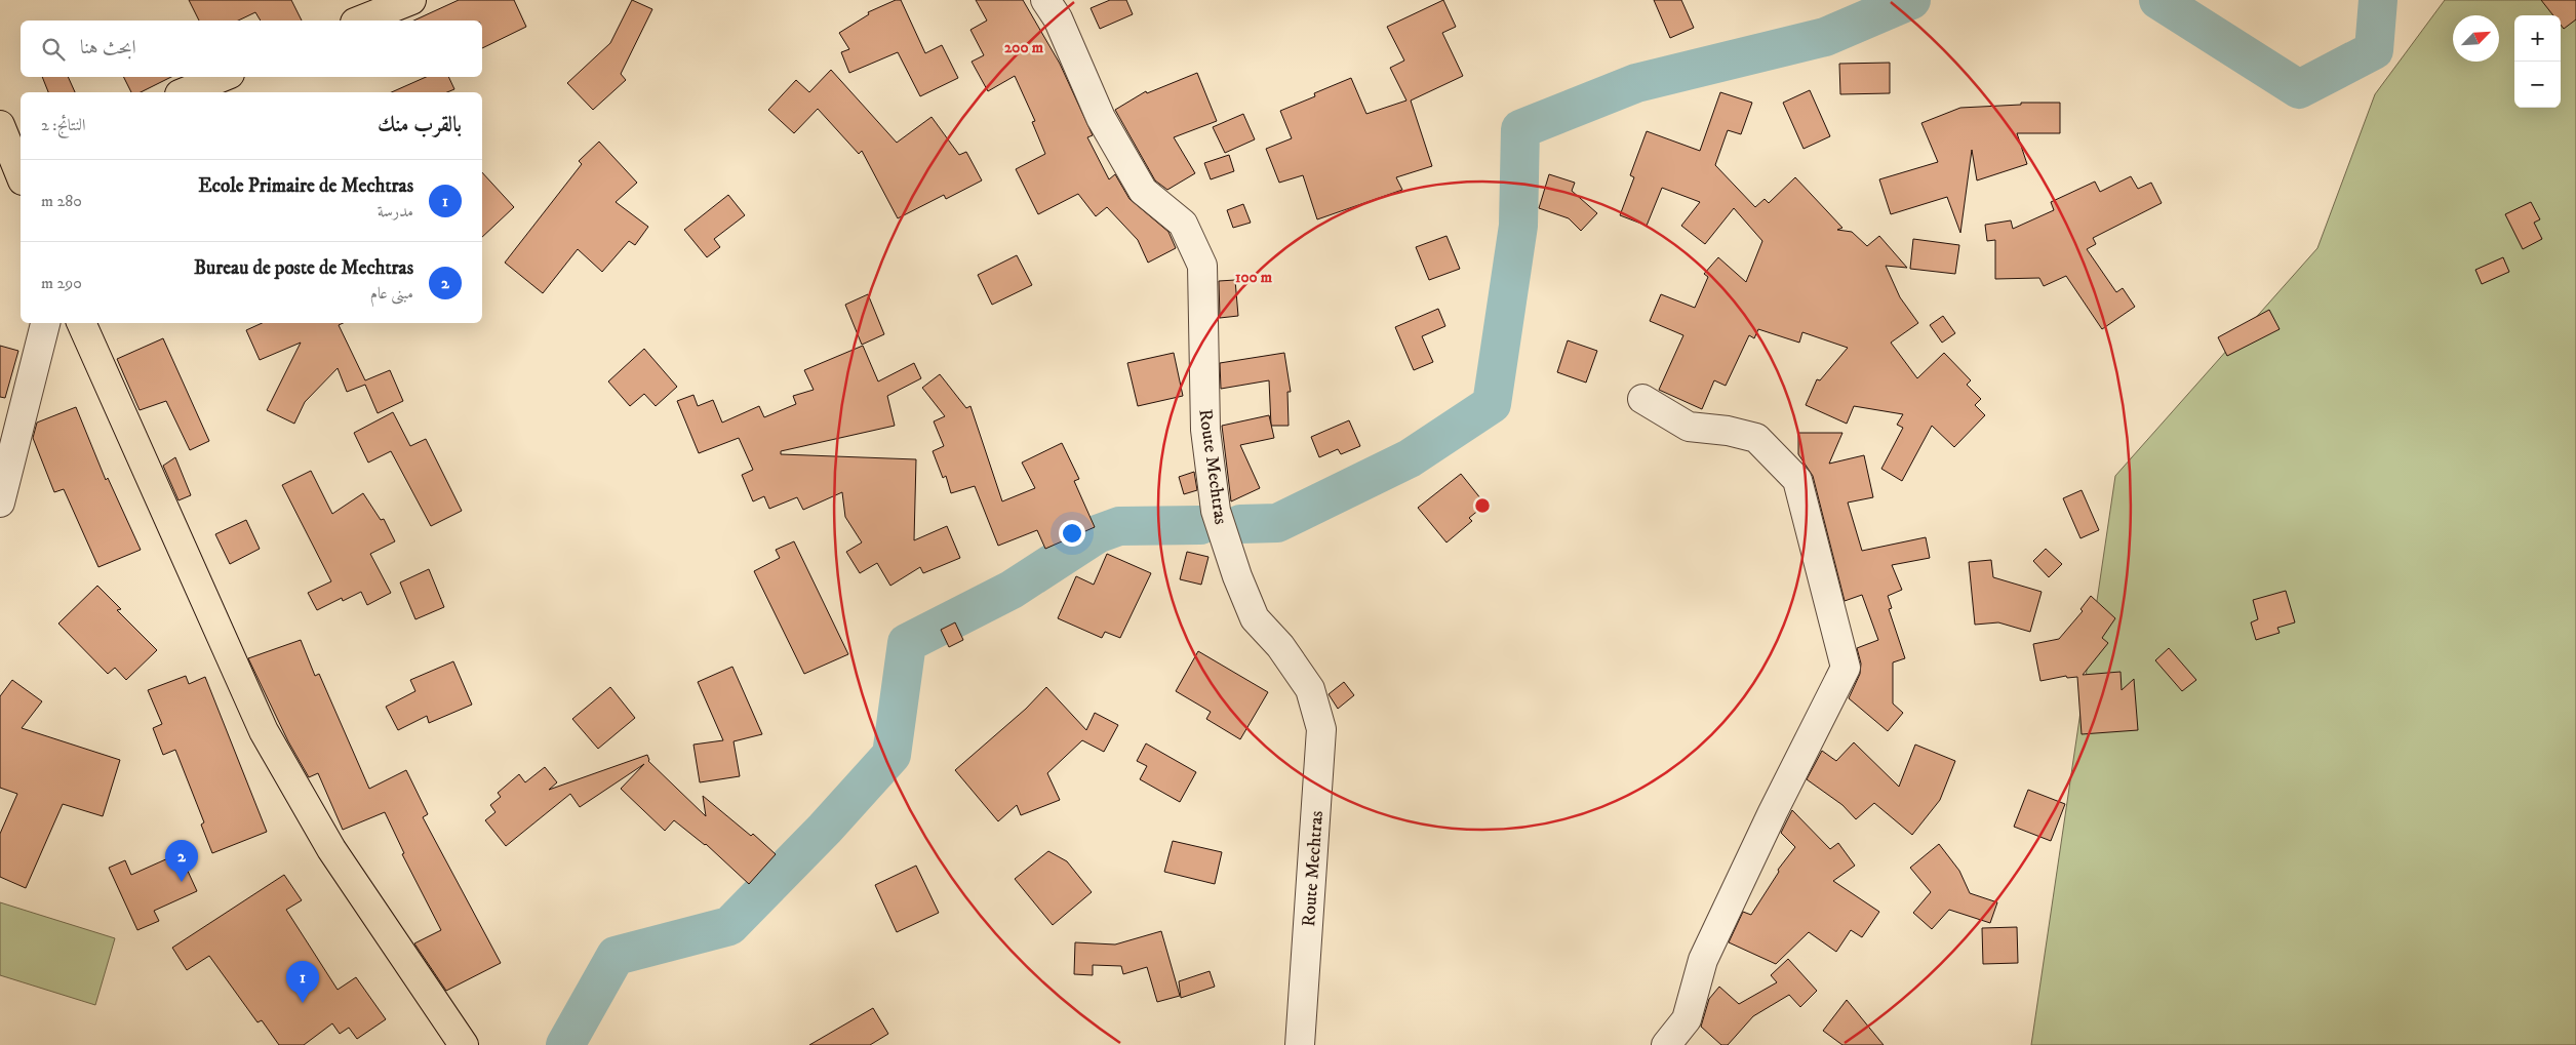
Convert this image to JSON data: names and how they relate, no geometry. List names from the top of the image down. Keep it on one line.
{"streets":{"street":["Route Mechtras"]},"north":"top right","page":{"map_buttons":["+","−"],"search":"ابحث هنا","heading":["بالقرب منك","النتائج: 2"],"list":[{"mark":"1","name":"Ecole Primaire de Mechtras","note":"مدرسة","value":"280 m"},{"mark":"2","name":"Bureau de poste de Mechtras","note":"مبنى عام","value":"290 m"}],"pins":["2","1"]},"rings":["200 m","100 m"]}
